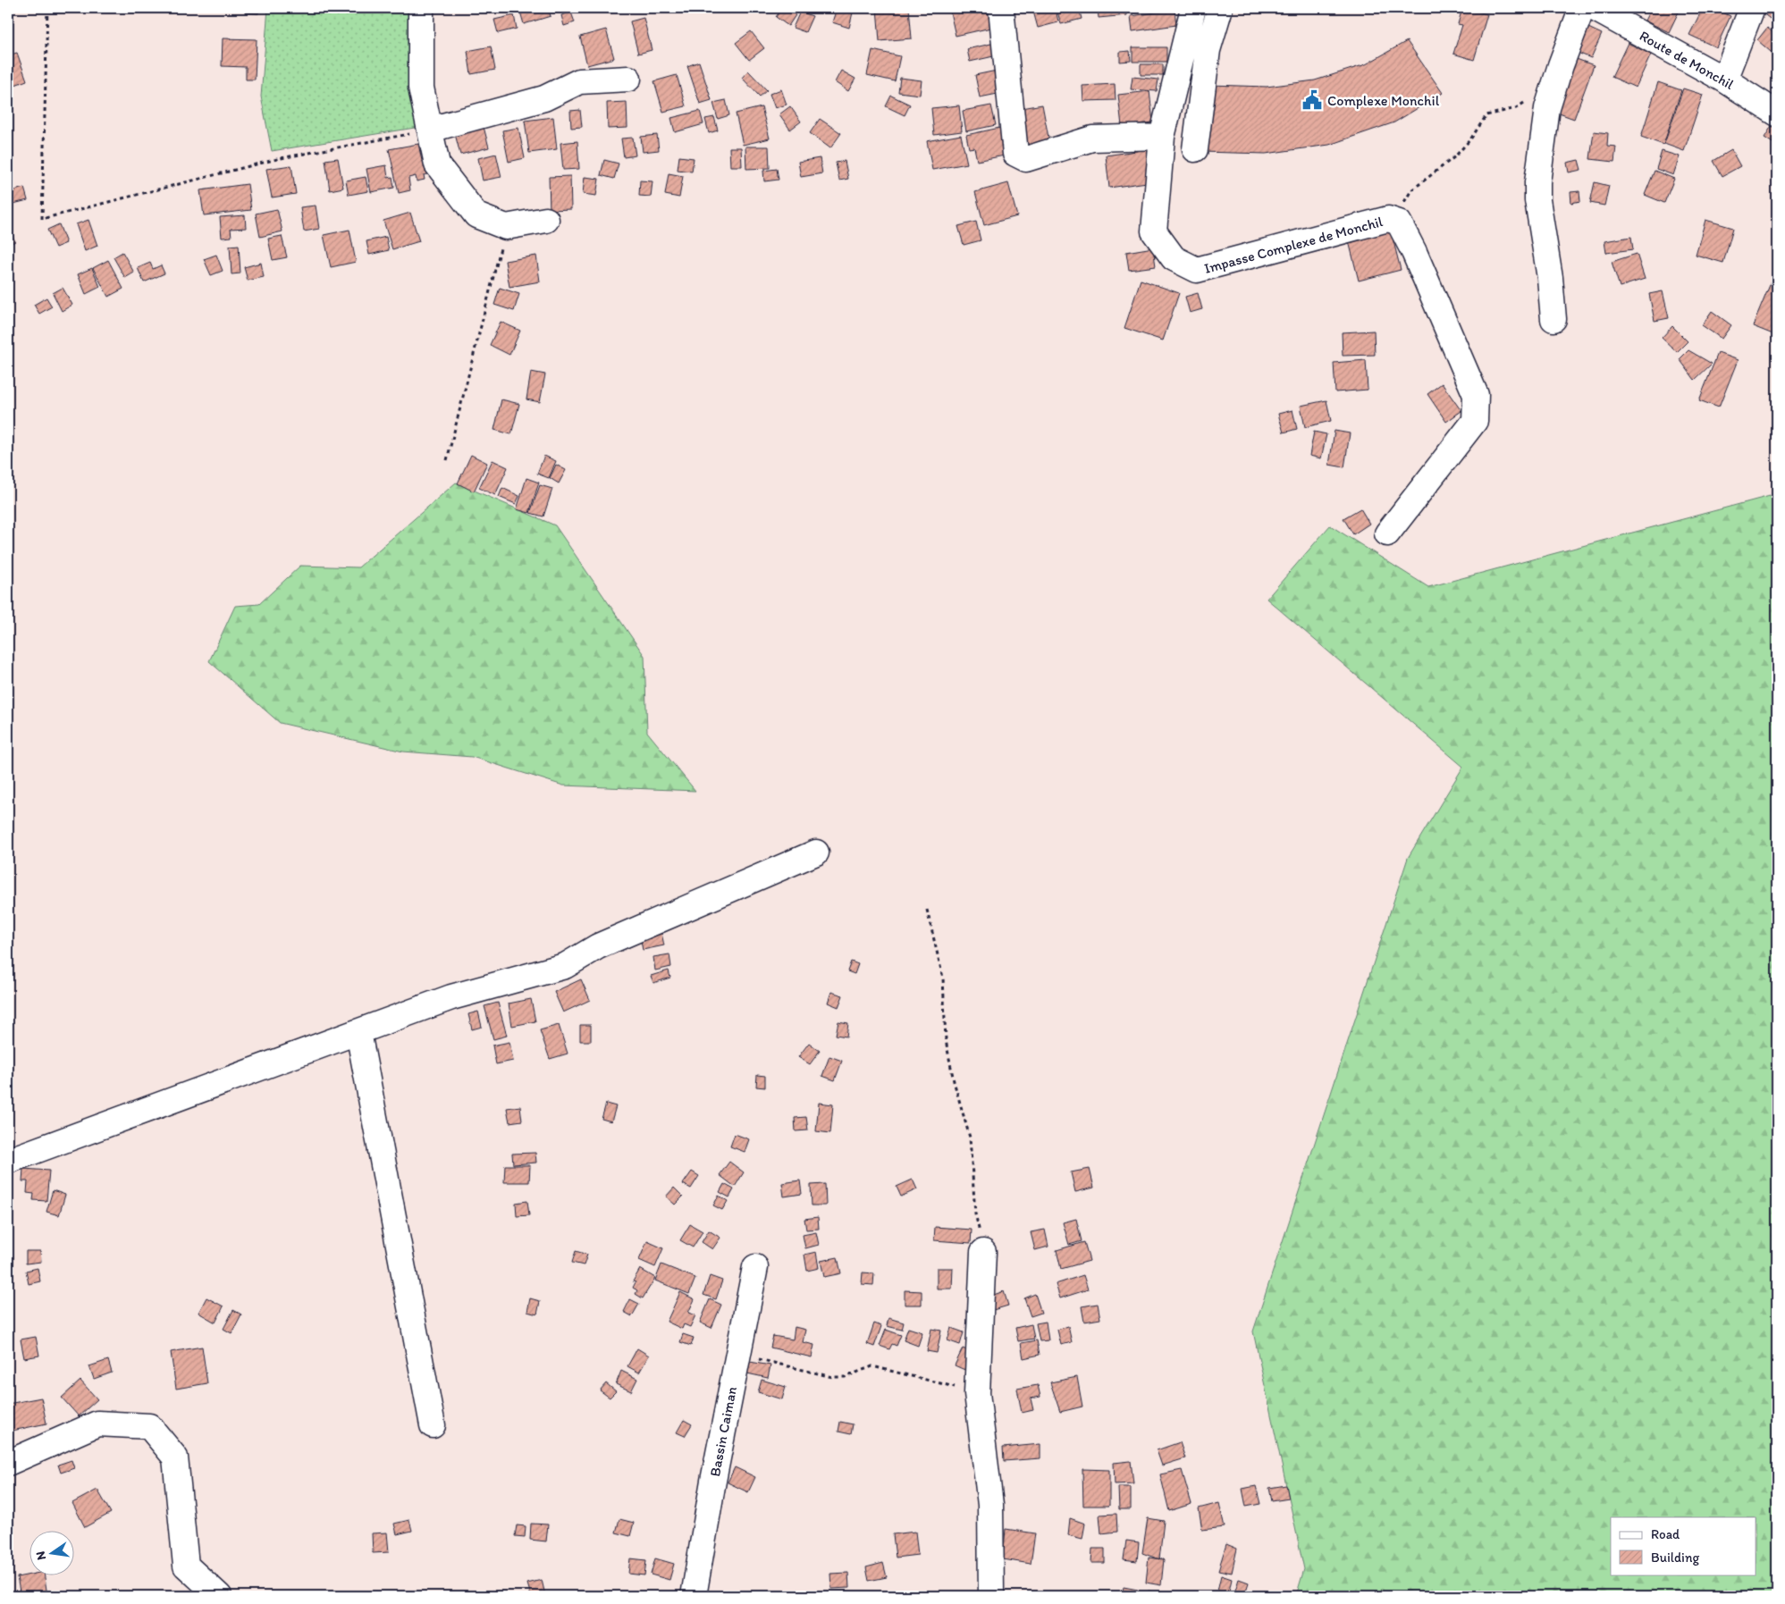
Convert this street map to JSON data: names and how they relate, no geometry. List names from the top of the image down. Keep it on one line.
{"streets":{"street":["Route de Monchil","Impasse Complexe de Monchil","Bassin Caiman"]},"places":{"public building":["Complexe Monchil"]},"legend":["Road","Building"],"north":"left"}
